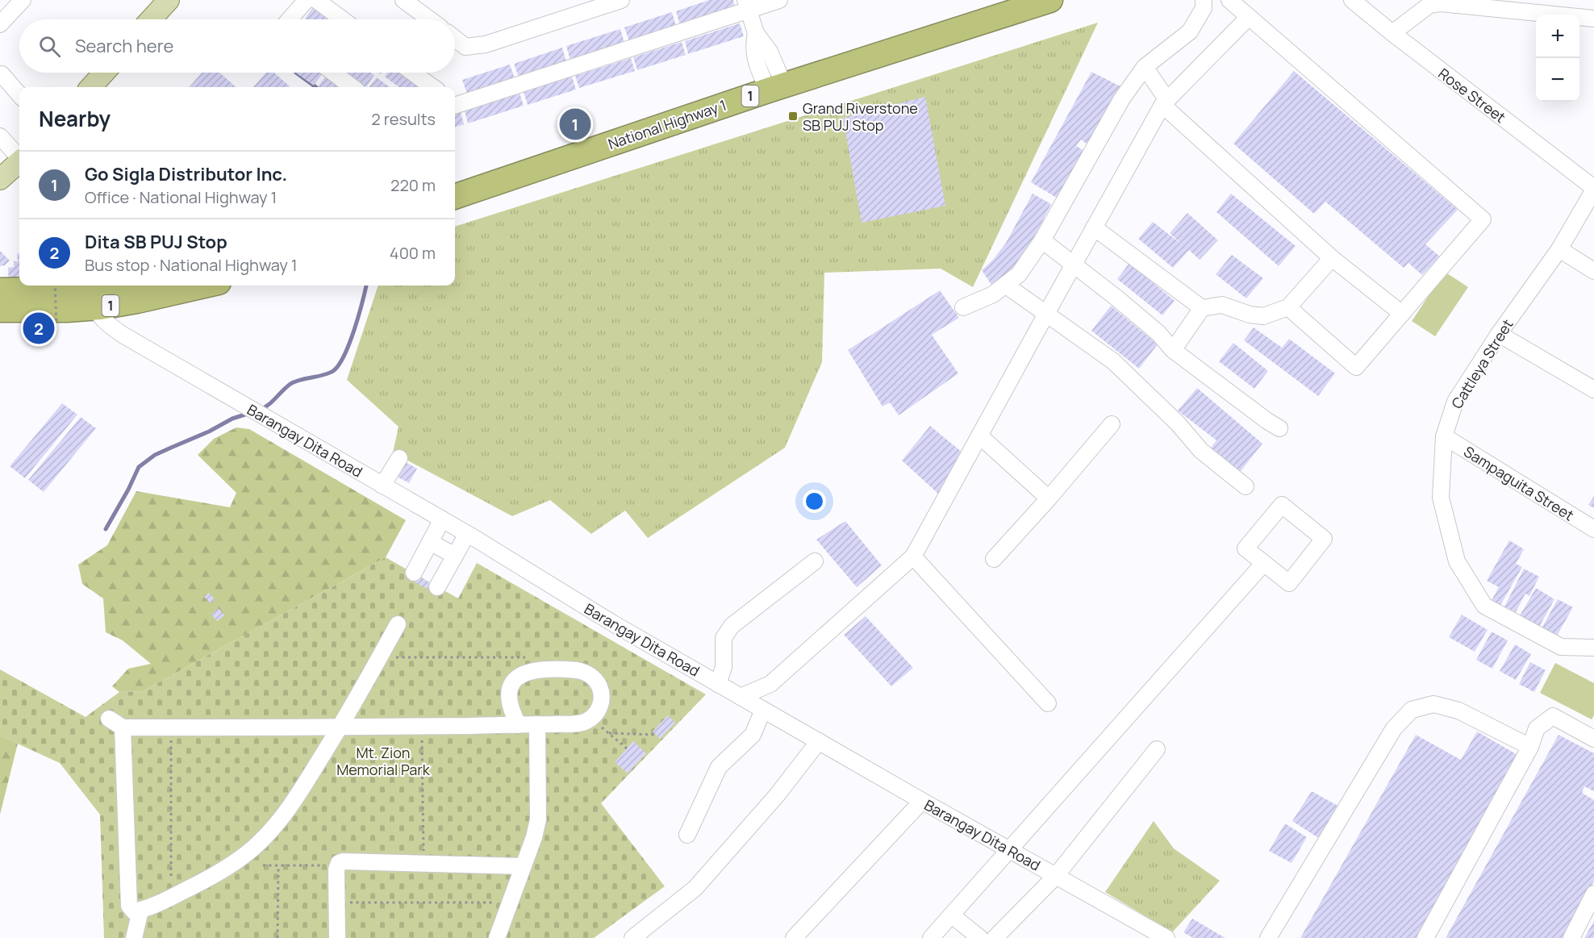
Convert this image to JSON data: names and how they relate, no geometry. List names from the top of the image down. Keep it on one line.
{"streets":{"highway":["1","National Highway 1"],"street":["Rose Street","Cattleya Street","Barangay Dita Road","Sampaguita Street"]},"crossings":[["Rose Street","Cattleya Street"],["1","Barangay Dita Road"],["Cattleya Street","Sampaguita Street"]],"parks":["Mt. Zion Memorial Park"],"places":{"transit":["Grand Riverstone SB PUJ Stop"]},"page":{"map_buttons":["+","−"],"search":"Search here","heading":["Nearby","2 results"],"pins":["1","2"],"list":[{"mark":"1","name":"Go Sigla Distributor Inc.","note":"Office · National Highway 1","value":"220 m"},{"mark":"2","name":"Dita SB PUJ Stop","note":"Bus stop · National Highway 1","value":"400 m"}]}}
